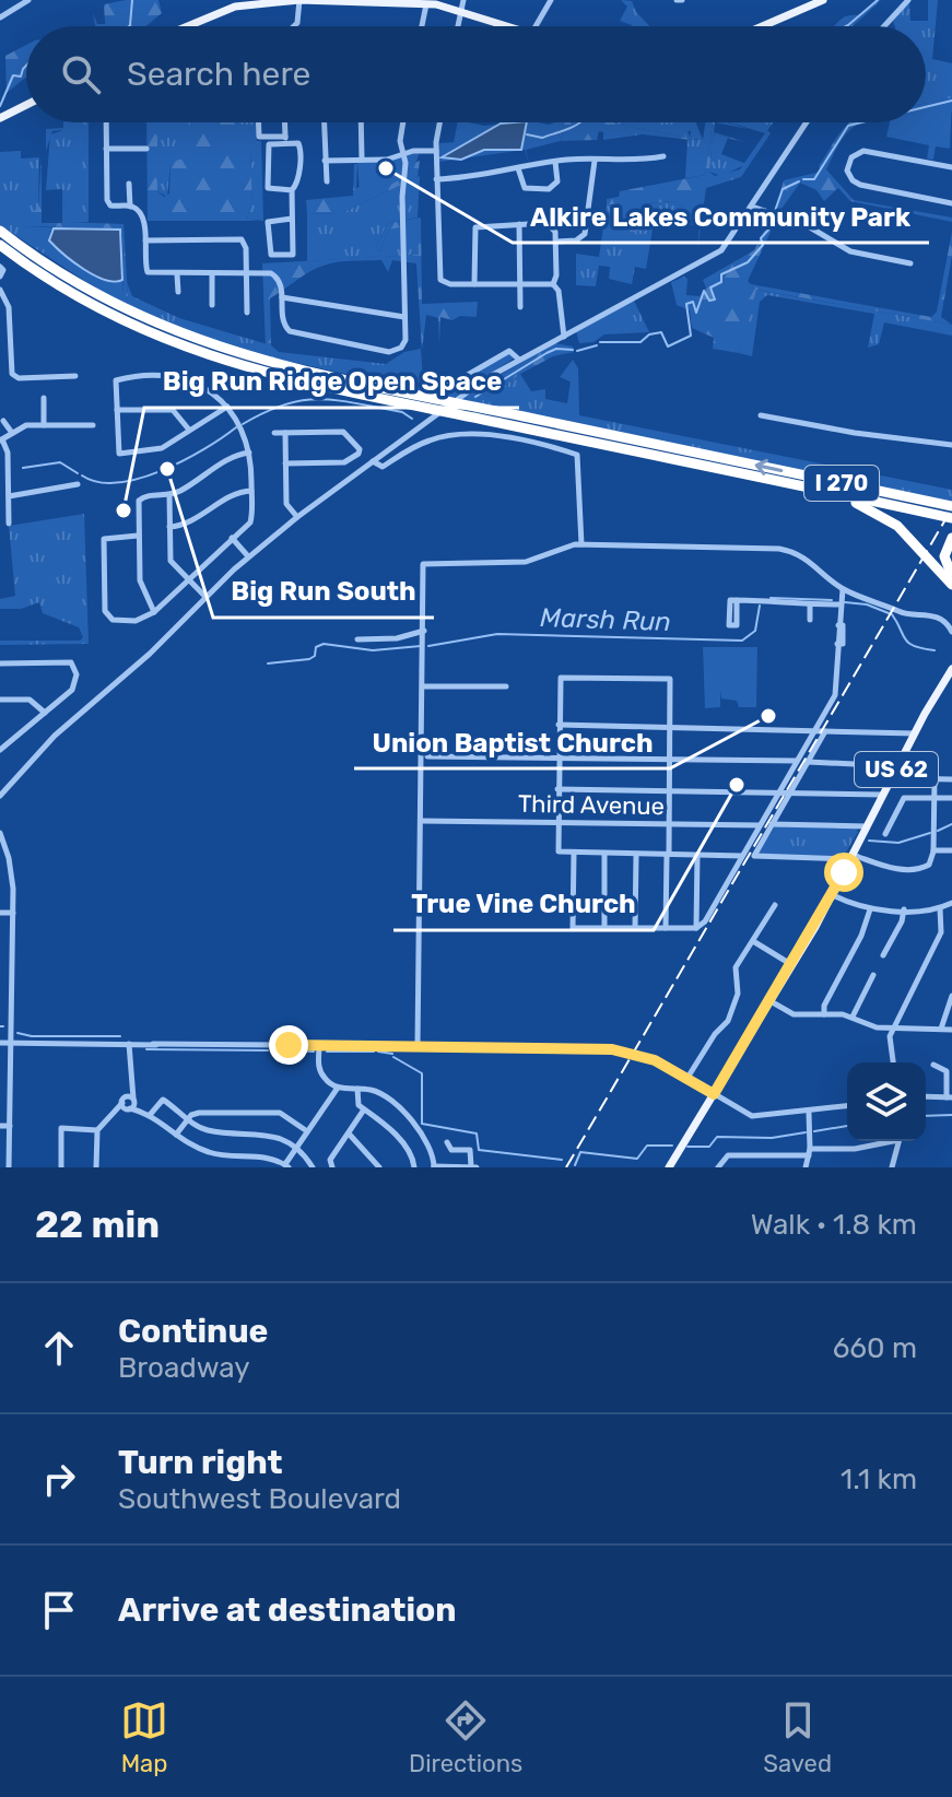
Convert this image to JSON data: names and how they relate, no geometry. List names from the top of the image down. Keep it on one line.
{"streets":{"highway":["I 270"],"main road":["US 62"],"street":["Third Avenue"]},"water":["Marsh Run"],"places":["Alkire Lakes Community Park","Big Run South","Big Run Ridge Open Space","Union Baptist Church","True Vine Church"],"page":{"search":"Search here","heading":["22 min","Walk · 1.8 km"],"list":[["Continue","Broadway","660 m"],["Turn right","Southwest Boulevard","1.1 km"],"Arrive at destination"],"nav":["Map","Directions","Saved"]}}
